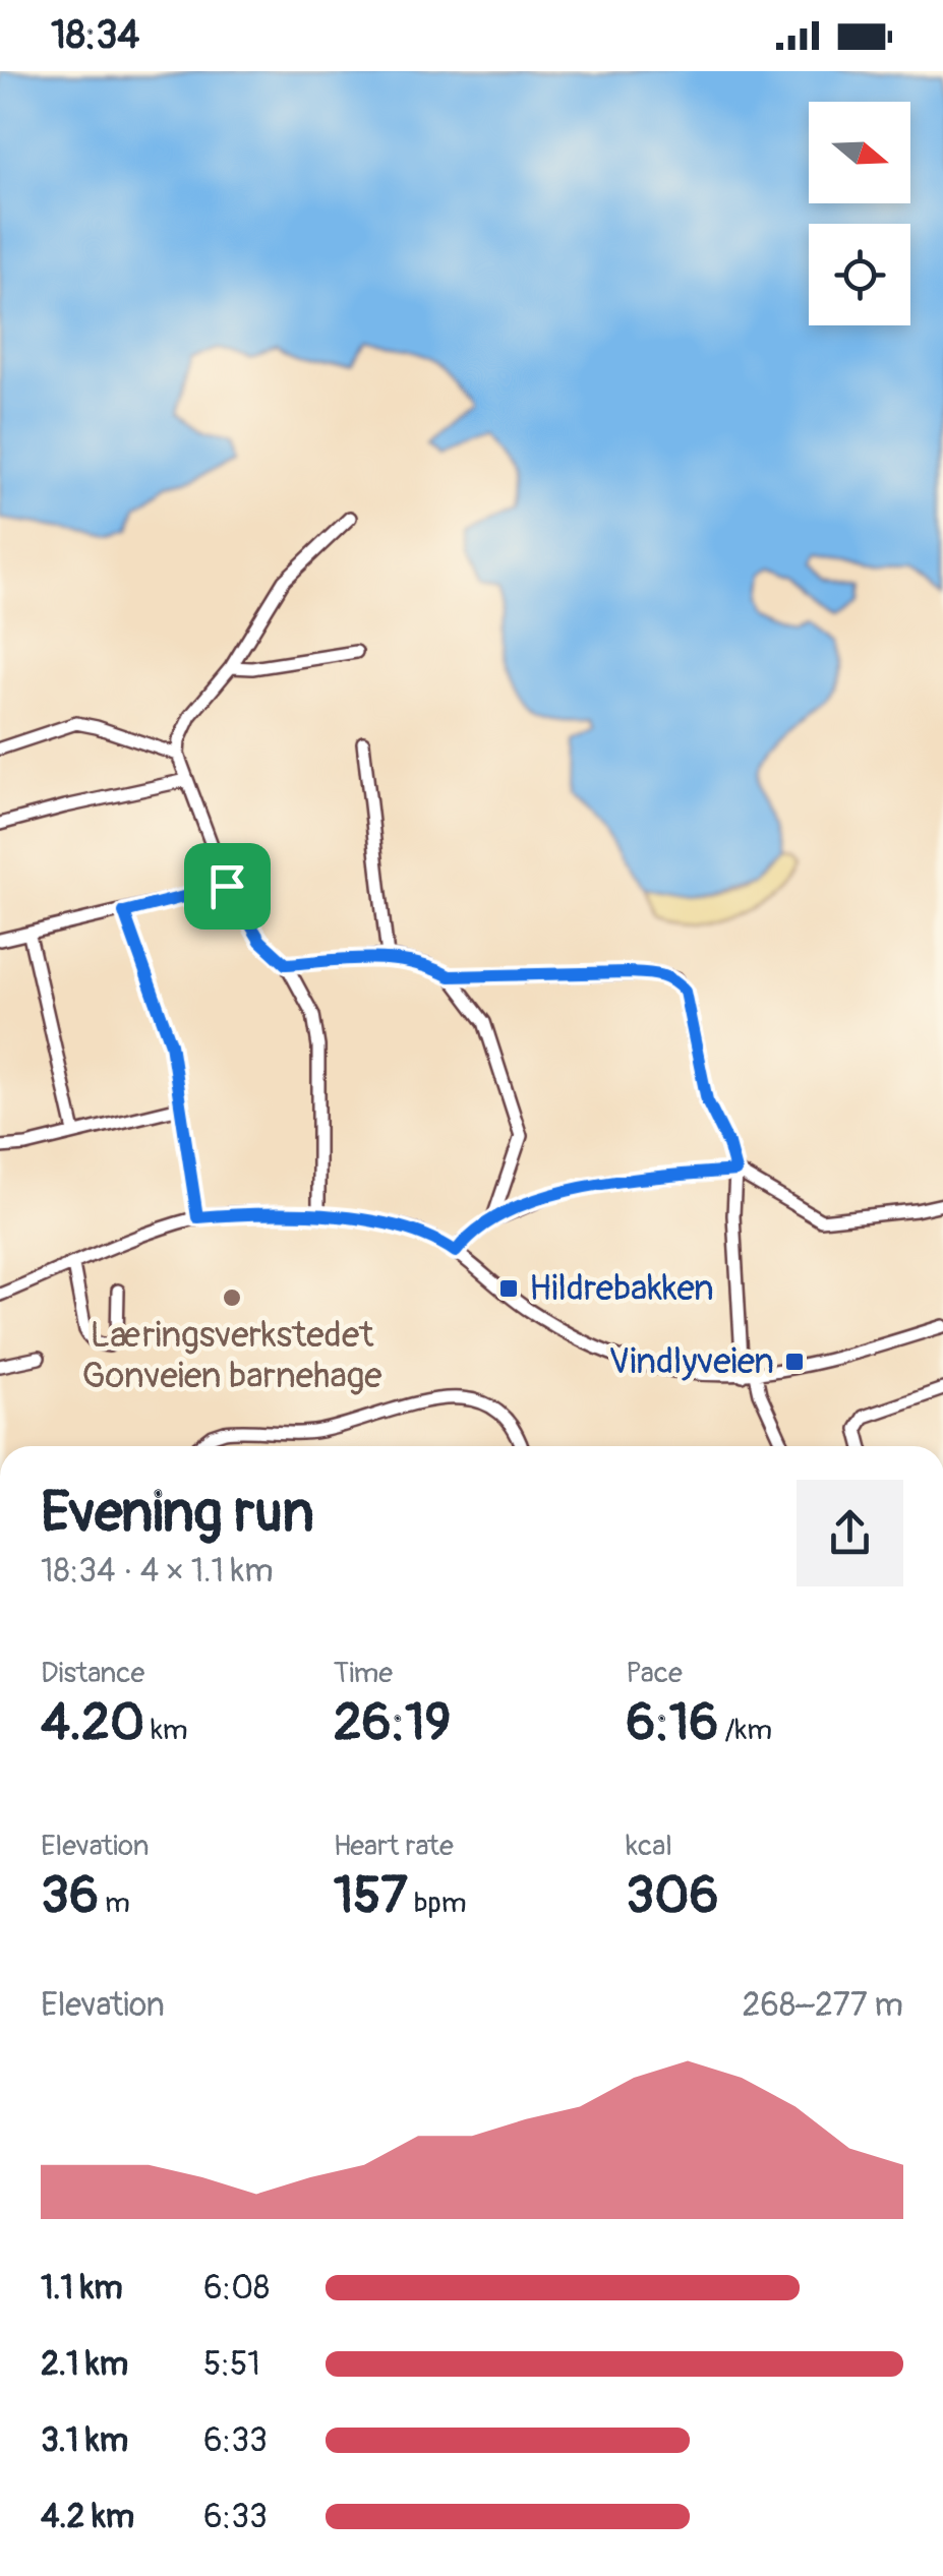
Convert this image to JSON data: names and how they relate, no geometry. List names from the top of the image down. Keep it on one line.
{"places":{"transit":["Hildrebakken","Vindlyveien"],"other":["Læringsverkstedet Gonveien barnehage"]},"north":"right","page":{"status":"18:34","heading":["Evening run","18:34 · 4 × 1.1 km"],"stats":[["Distance","4.20 km"],["Time","26:19"],["Pace","6:16 /km"],["Elevation","36 m"],["Heart rate","157 bpm"],["kcal","306"]],"chart":["Elevation","268–277 m"],"list":[{"name":"1.1 km","note":"6:08"},{"name":"2.1 km","note":"5:51"},{"name":"3.1 km","note":"6:33"},{"name":"4.2 km","note":"6:33"}]}}
